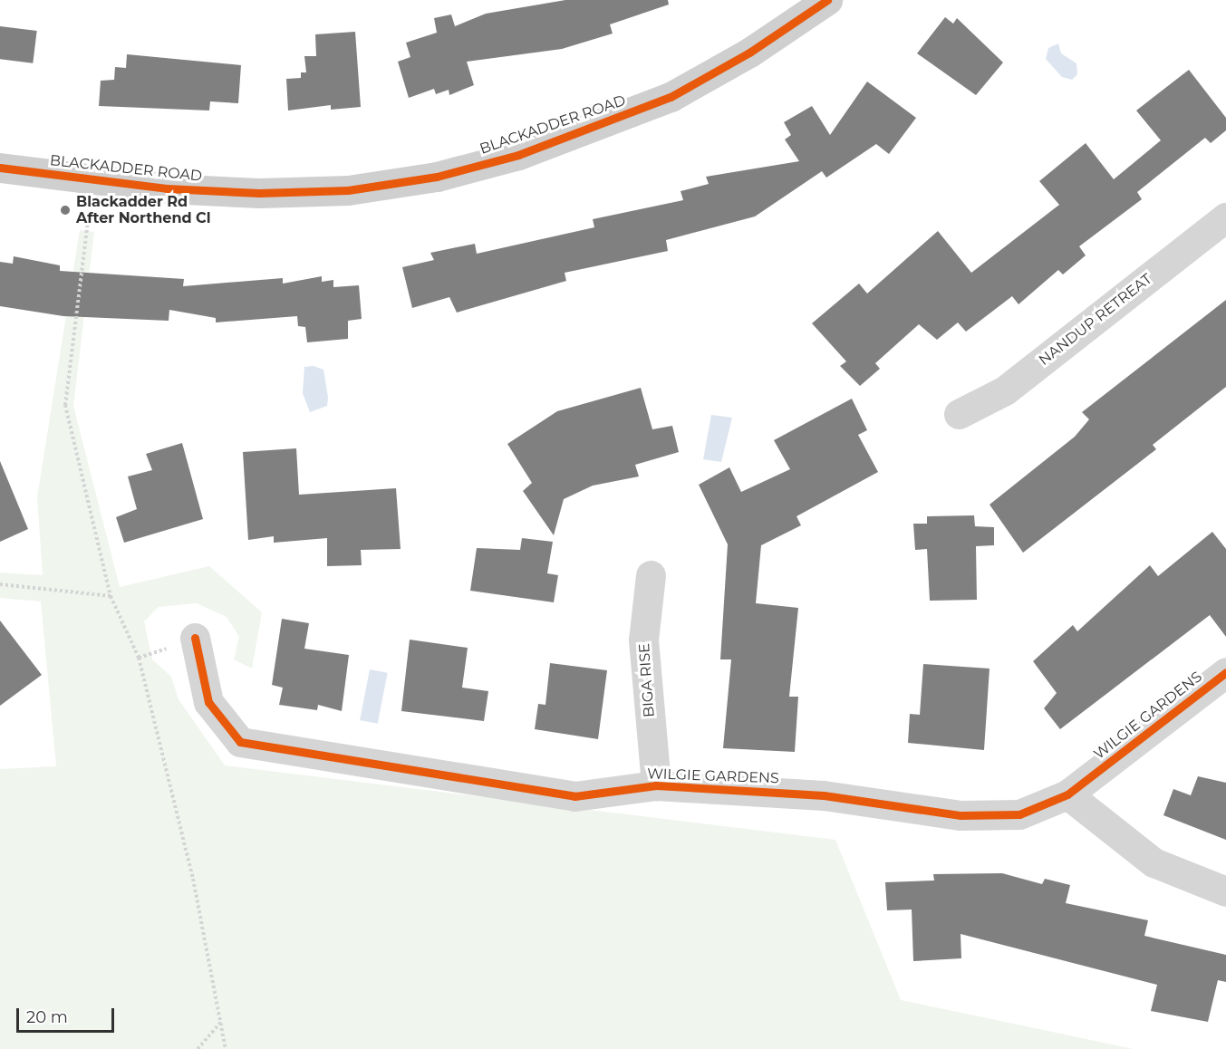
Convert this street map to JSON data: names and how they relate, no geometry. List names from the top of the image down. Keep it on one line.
{"streets":{"street":["BLACKADDER ROAD","NANDUP RETREAT","BIGA RISE","WILGIE GARDENS"]},"crossings":[["BIGA RISE","WILGIE GARDENS"]],"places":["Blackadder Rd After Northend Cl"],"scale_bar":"20 m"}
